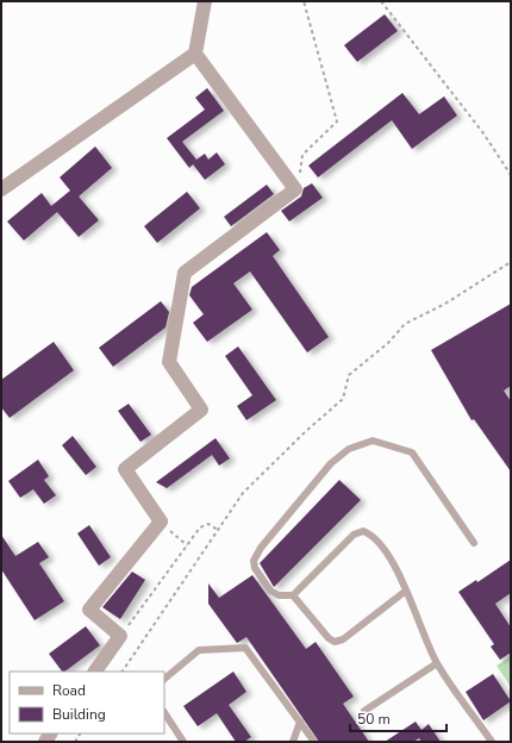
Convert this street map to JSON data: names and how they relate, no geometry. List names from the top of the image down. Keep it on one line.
{"legend":["Road","Building"],"scale_bar":"50 m"}
